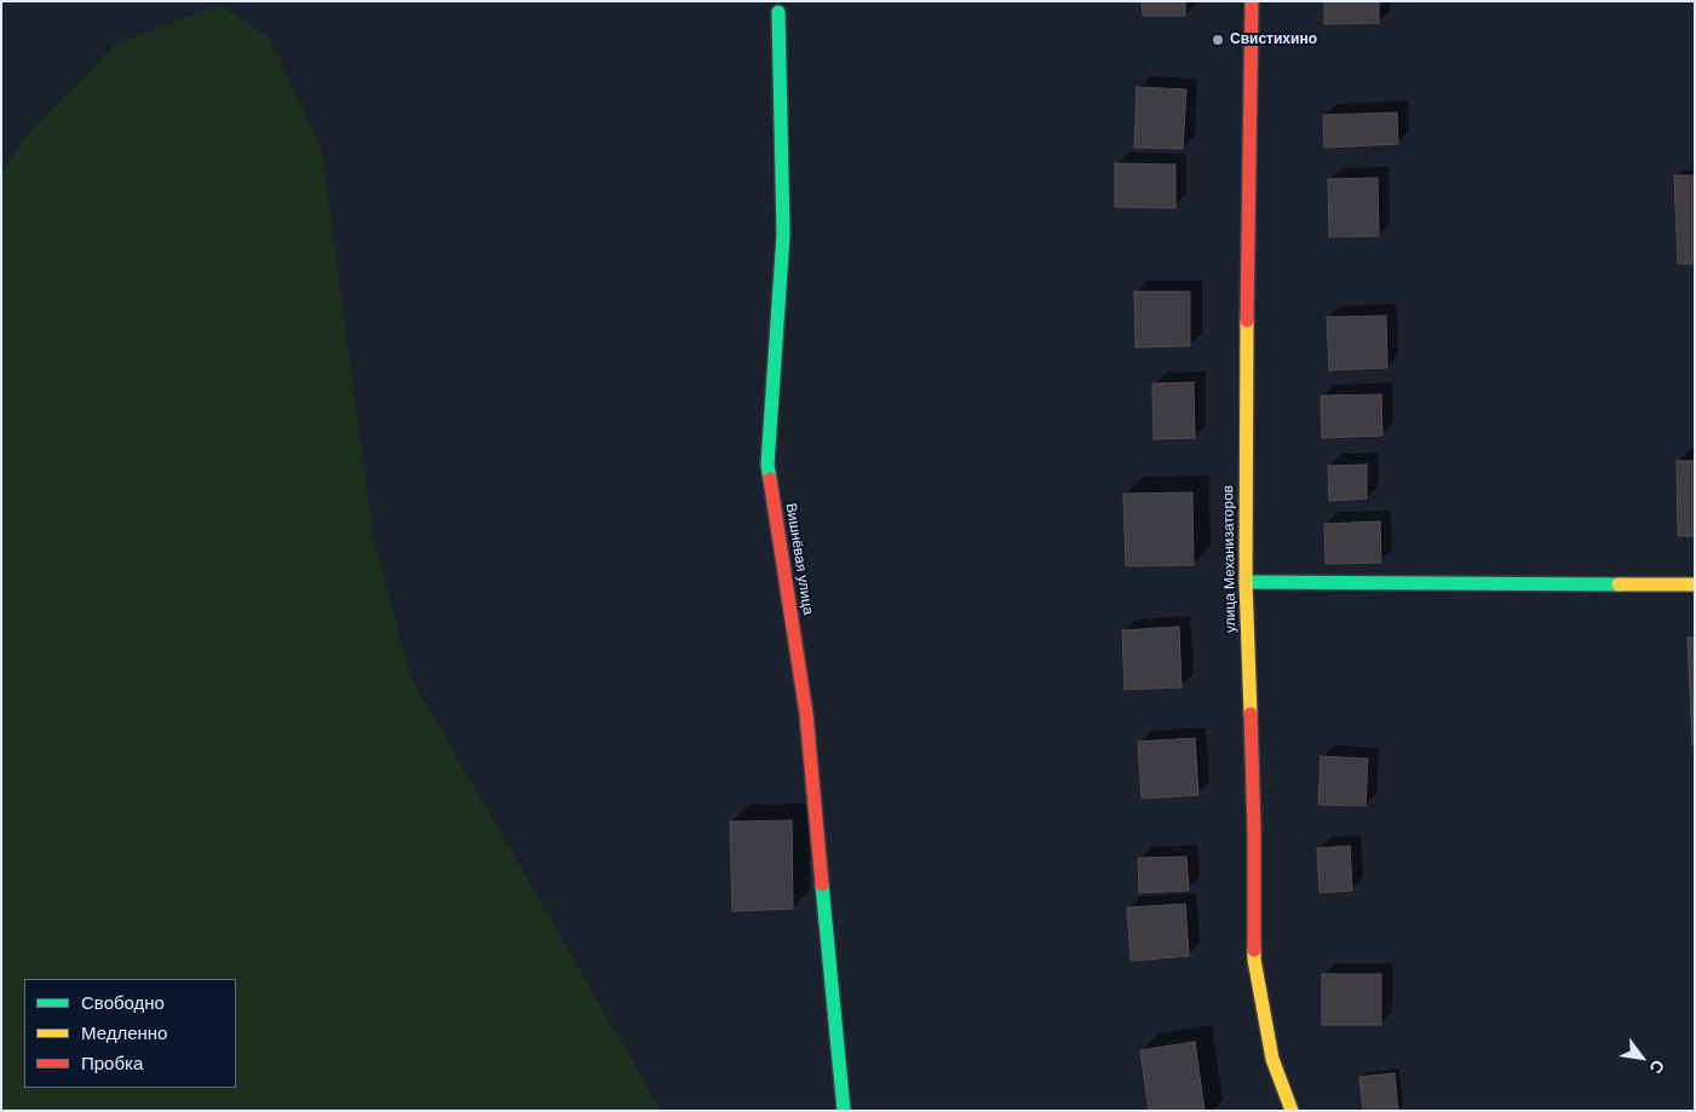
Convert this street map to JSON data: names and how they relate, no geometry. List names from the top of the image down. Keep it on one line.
{"streets":{"street":["Вишнёвая улица","улица Механизаторов"]},"places":["Свистихино"],"legend":["Свободно","Медленно","Пробка"],"north":"bottom right"}
